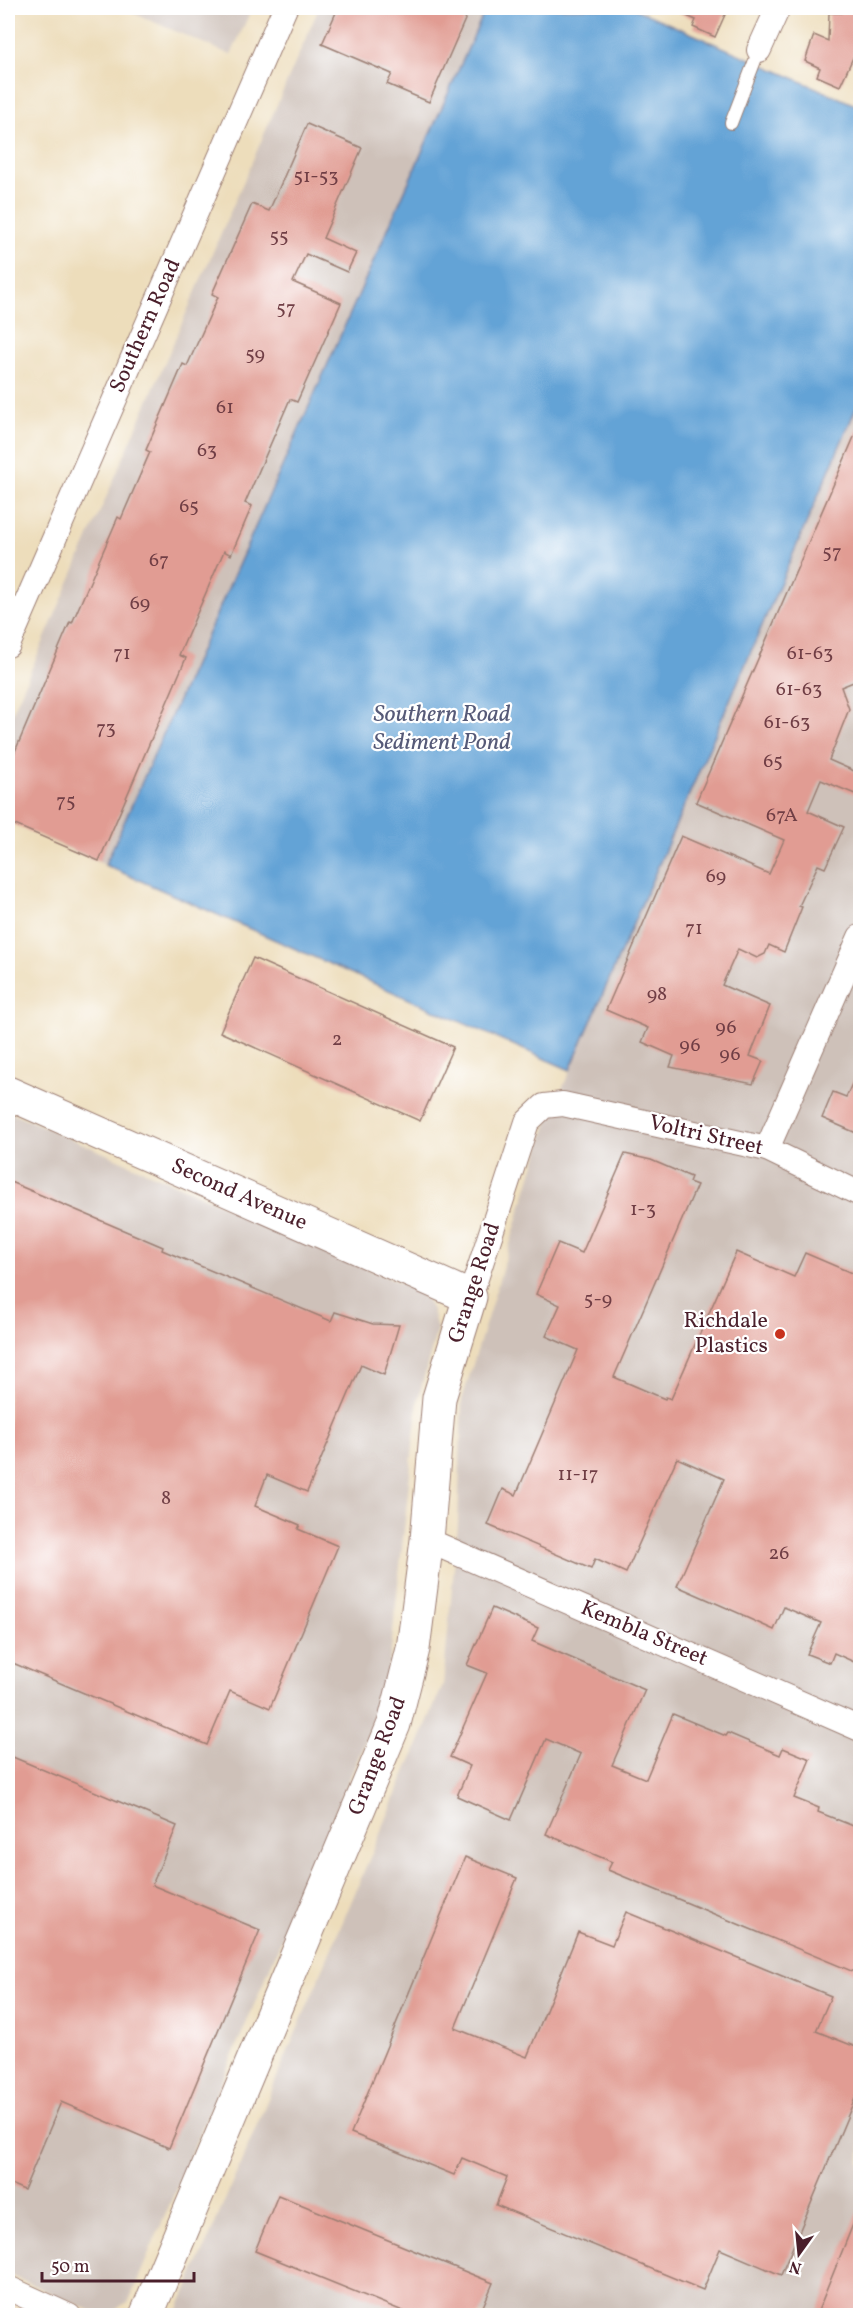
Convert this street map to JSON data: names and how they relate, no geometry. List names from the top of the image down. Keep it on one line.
{"streets":{"main road":["Second Avenue","Grange Road"],"street":["Southern Road","Voltri Street","Kembla Street"]},"crossings":[["Voltri Street","Grange Road"],["Second Avenue","Grange Road"],["Grange Road","Kembla Street"]],"water":["Southern Road Sediment Pond"],"places":["Richdale Plastics"],"house_numbers":["51-53","55","57","59","61","63","65","57","67","69","71","61-63","61-63","61-63","73","65","75","67A","69","71","98","96","2","96","96","1-3","5-9","11-17","8","26"],"scale_bar":"50 m","north":"bottom"}
